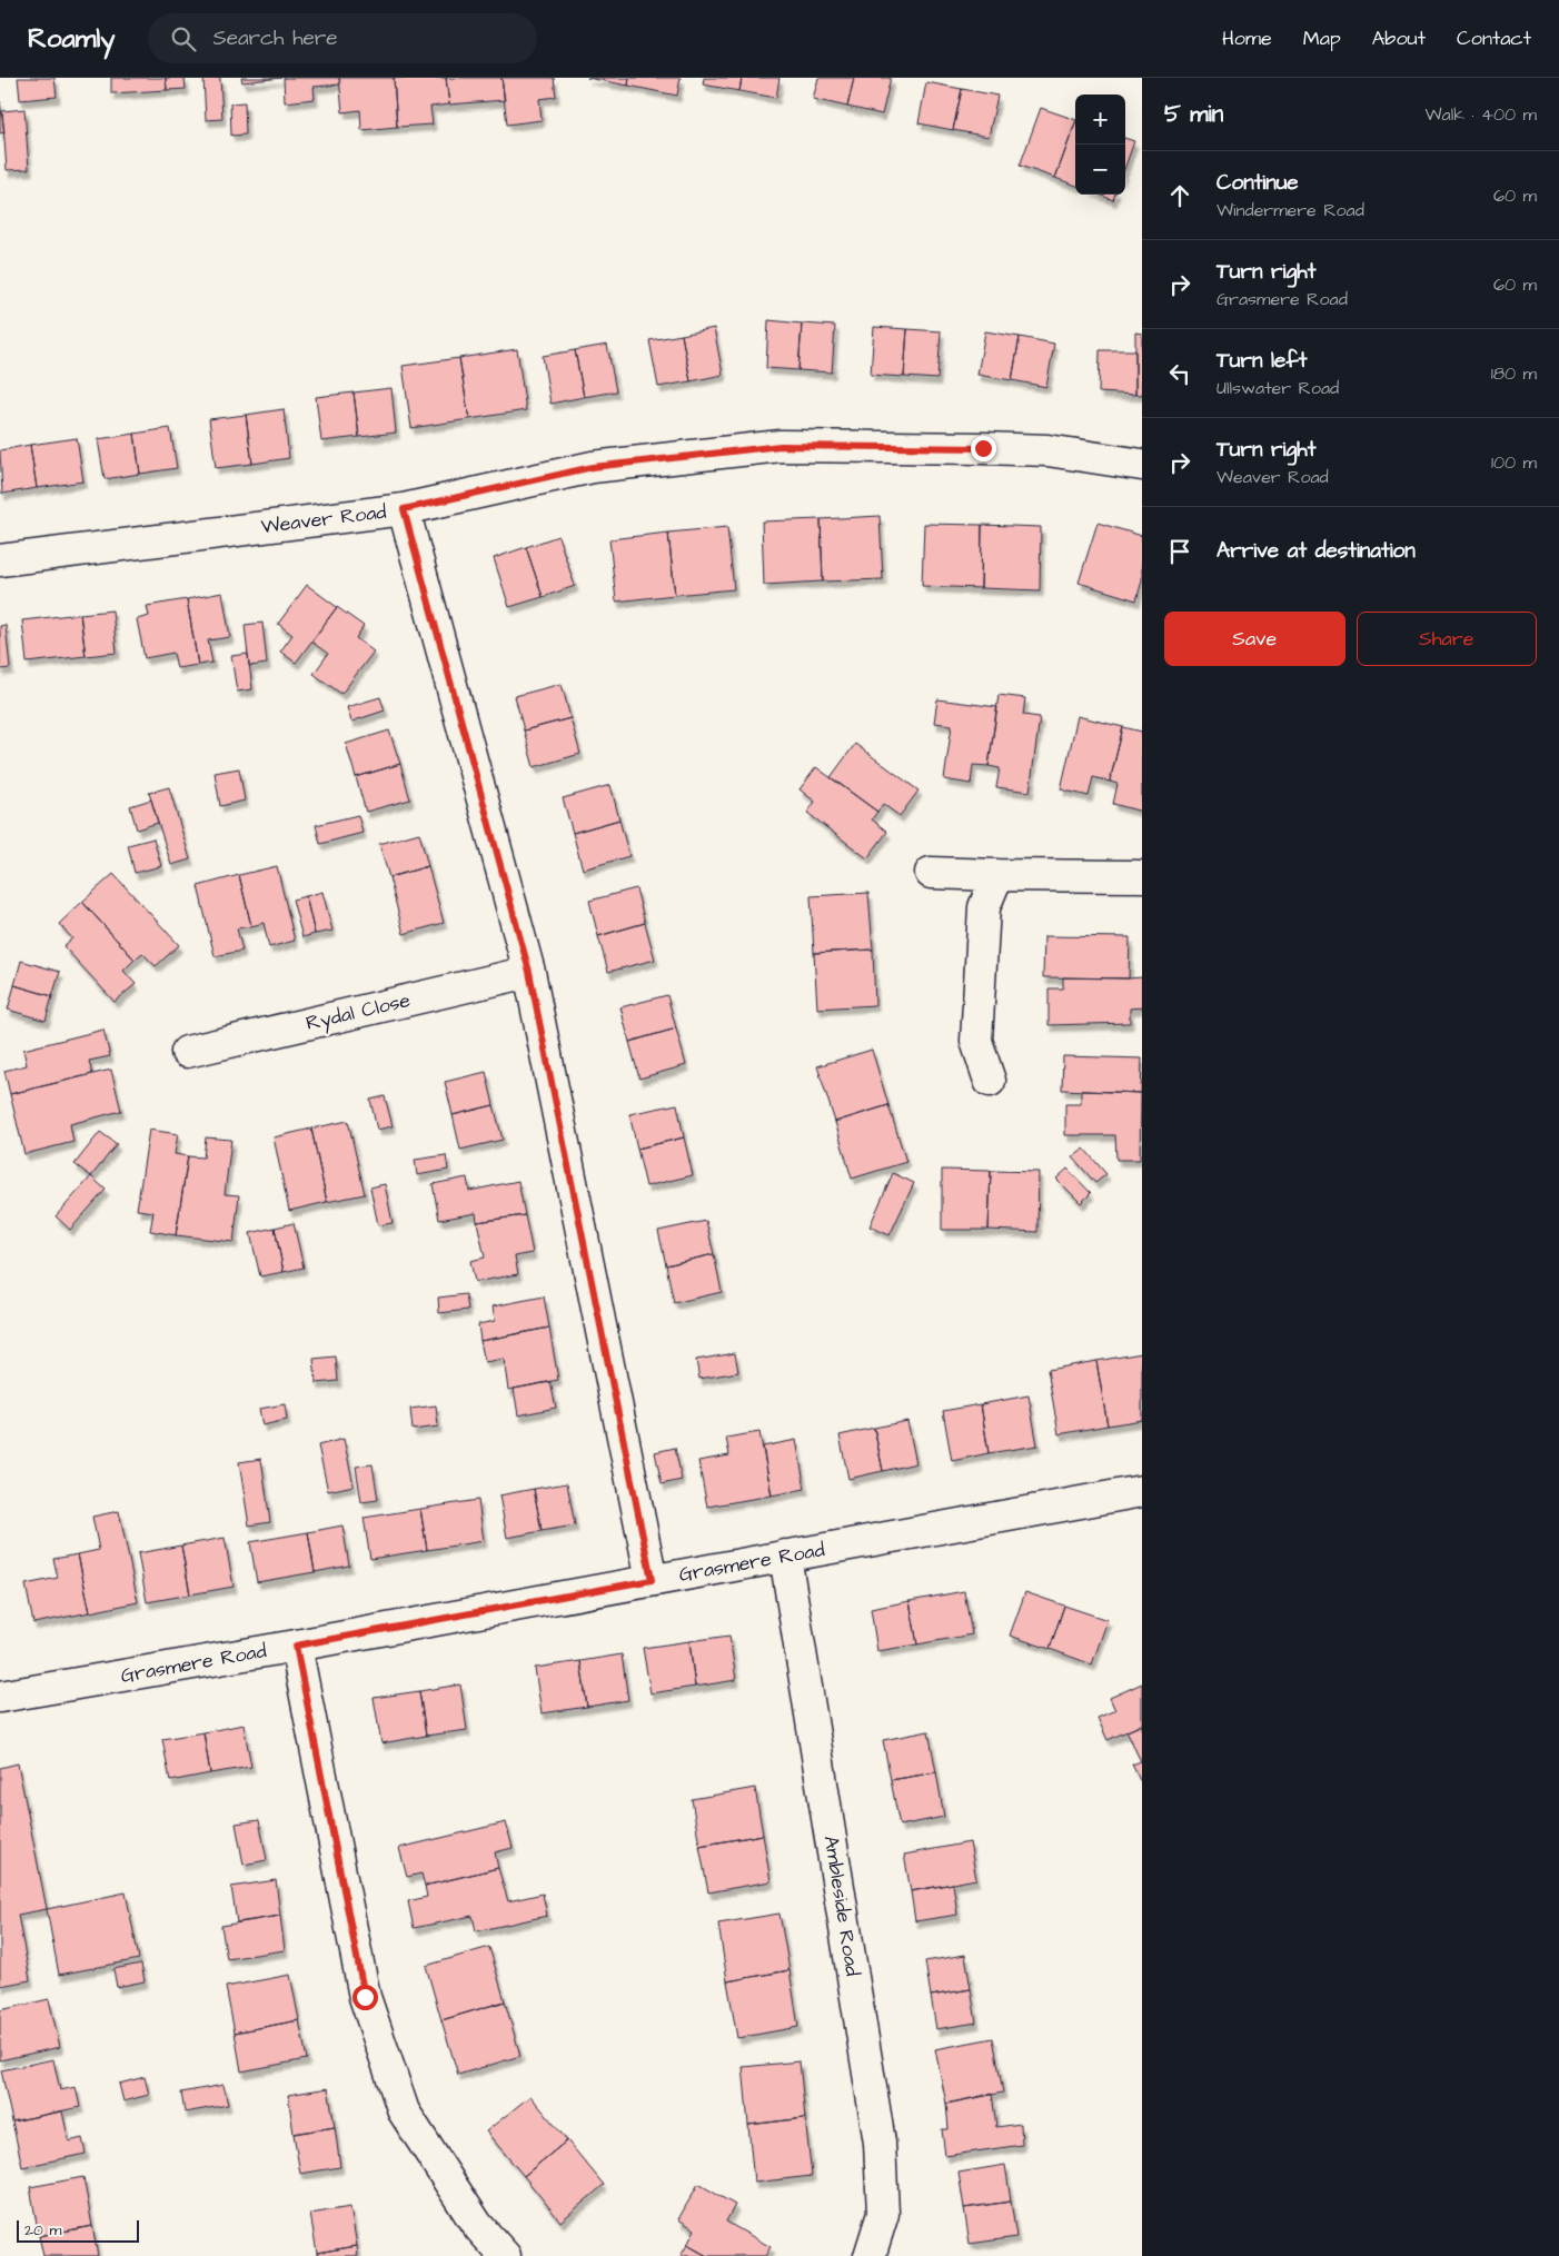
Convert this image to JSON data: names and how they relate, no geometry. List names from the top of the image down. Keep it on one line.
{"streets":{"street":["Weaver Road","Rydal Close","Grasmere Road","Ambleside Road"]},"crossings":[["Grasmere Road","Ambleside Road"]],"scale_bar":"20 m","page":{"header":"Roamly","search":"Search here","nav":["Home","Map","About","Contact"],"heading":["5 min","Walk · 400 m"],"map_buttons":["+","−"],"list":[["Continue","Windermere Road","60 m"],["Turn right","Grasmere Road","60 m"],["Turn left","Ullswater Road","180 m"],["Turn right","Weaver Road","100 m"],"Arrive at destination"],"buttons":["Save","Share"],"scale":"20 m"}}
